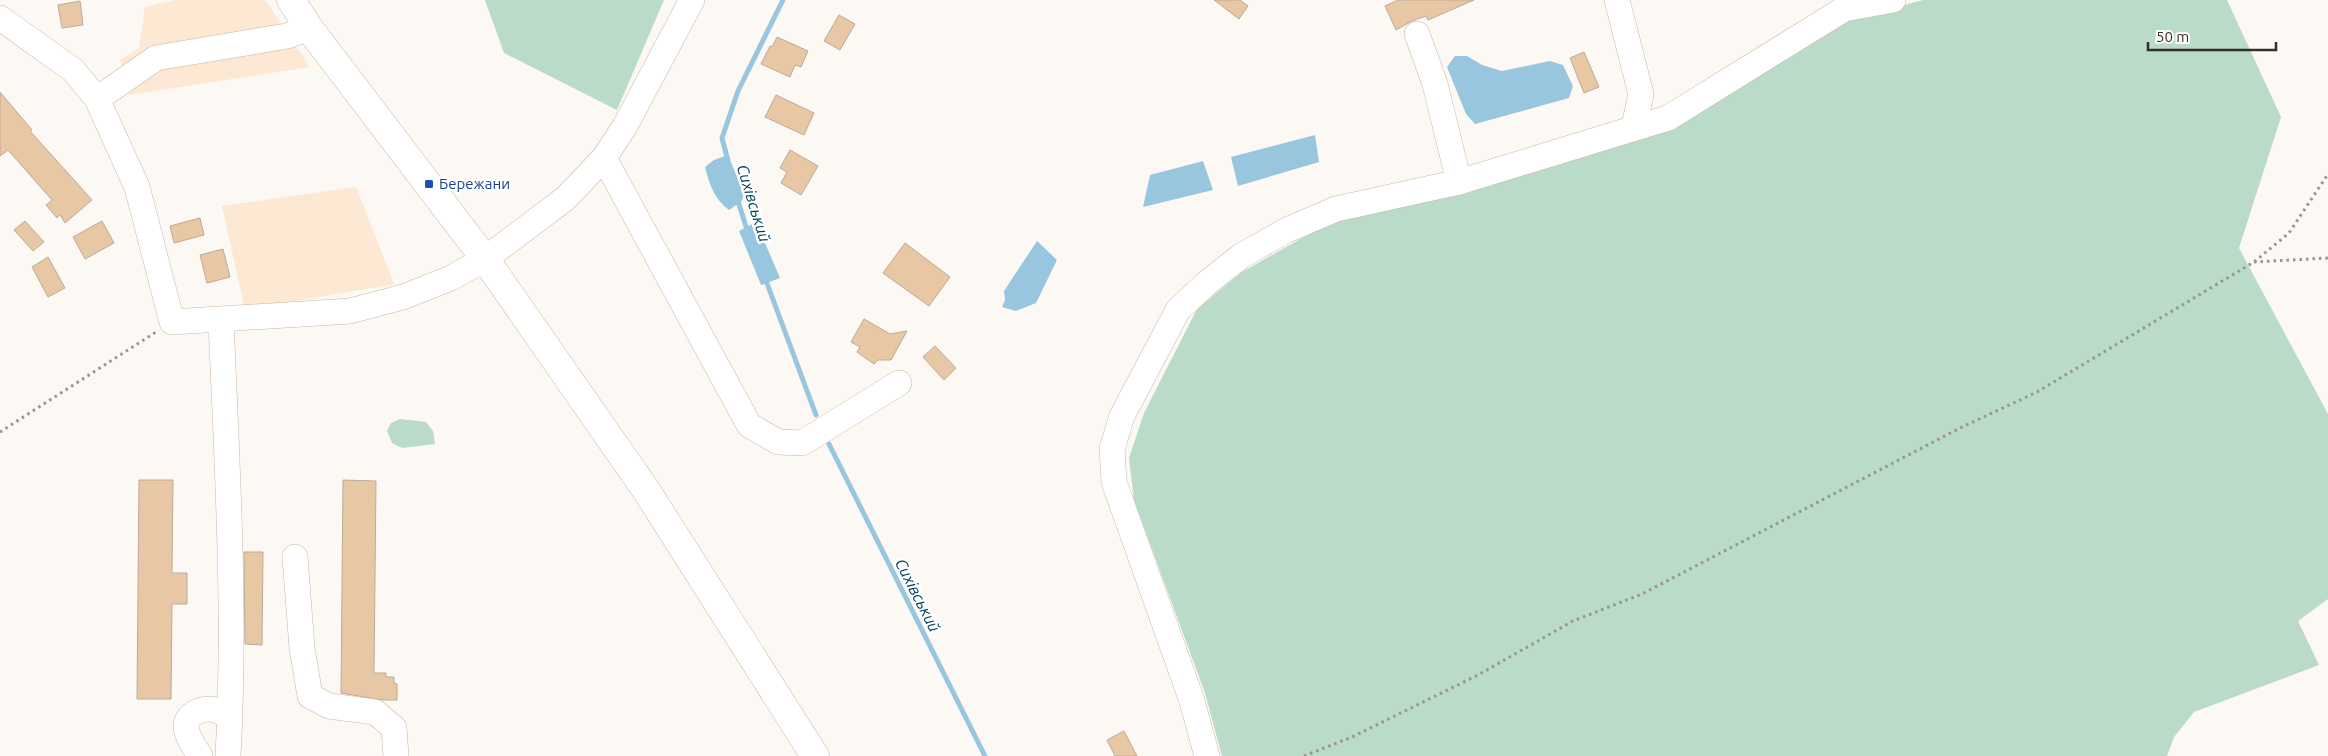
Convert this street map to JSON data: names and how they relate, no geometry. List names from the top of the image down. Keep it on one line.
{"water":["Сихівський"],"places":{"transit":["Бережани"]},"scale_bar":"50 m"}
